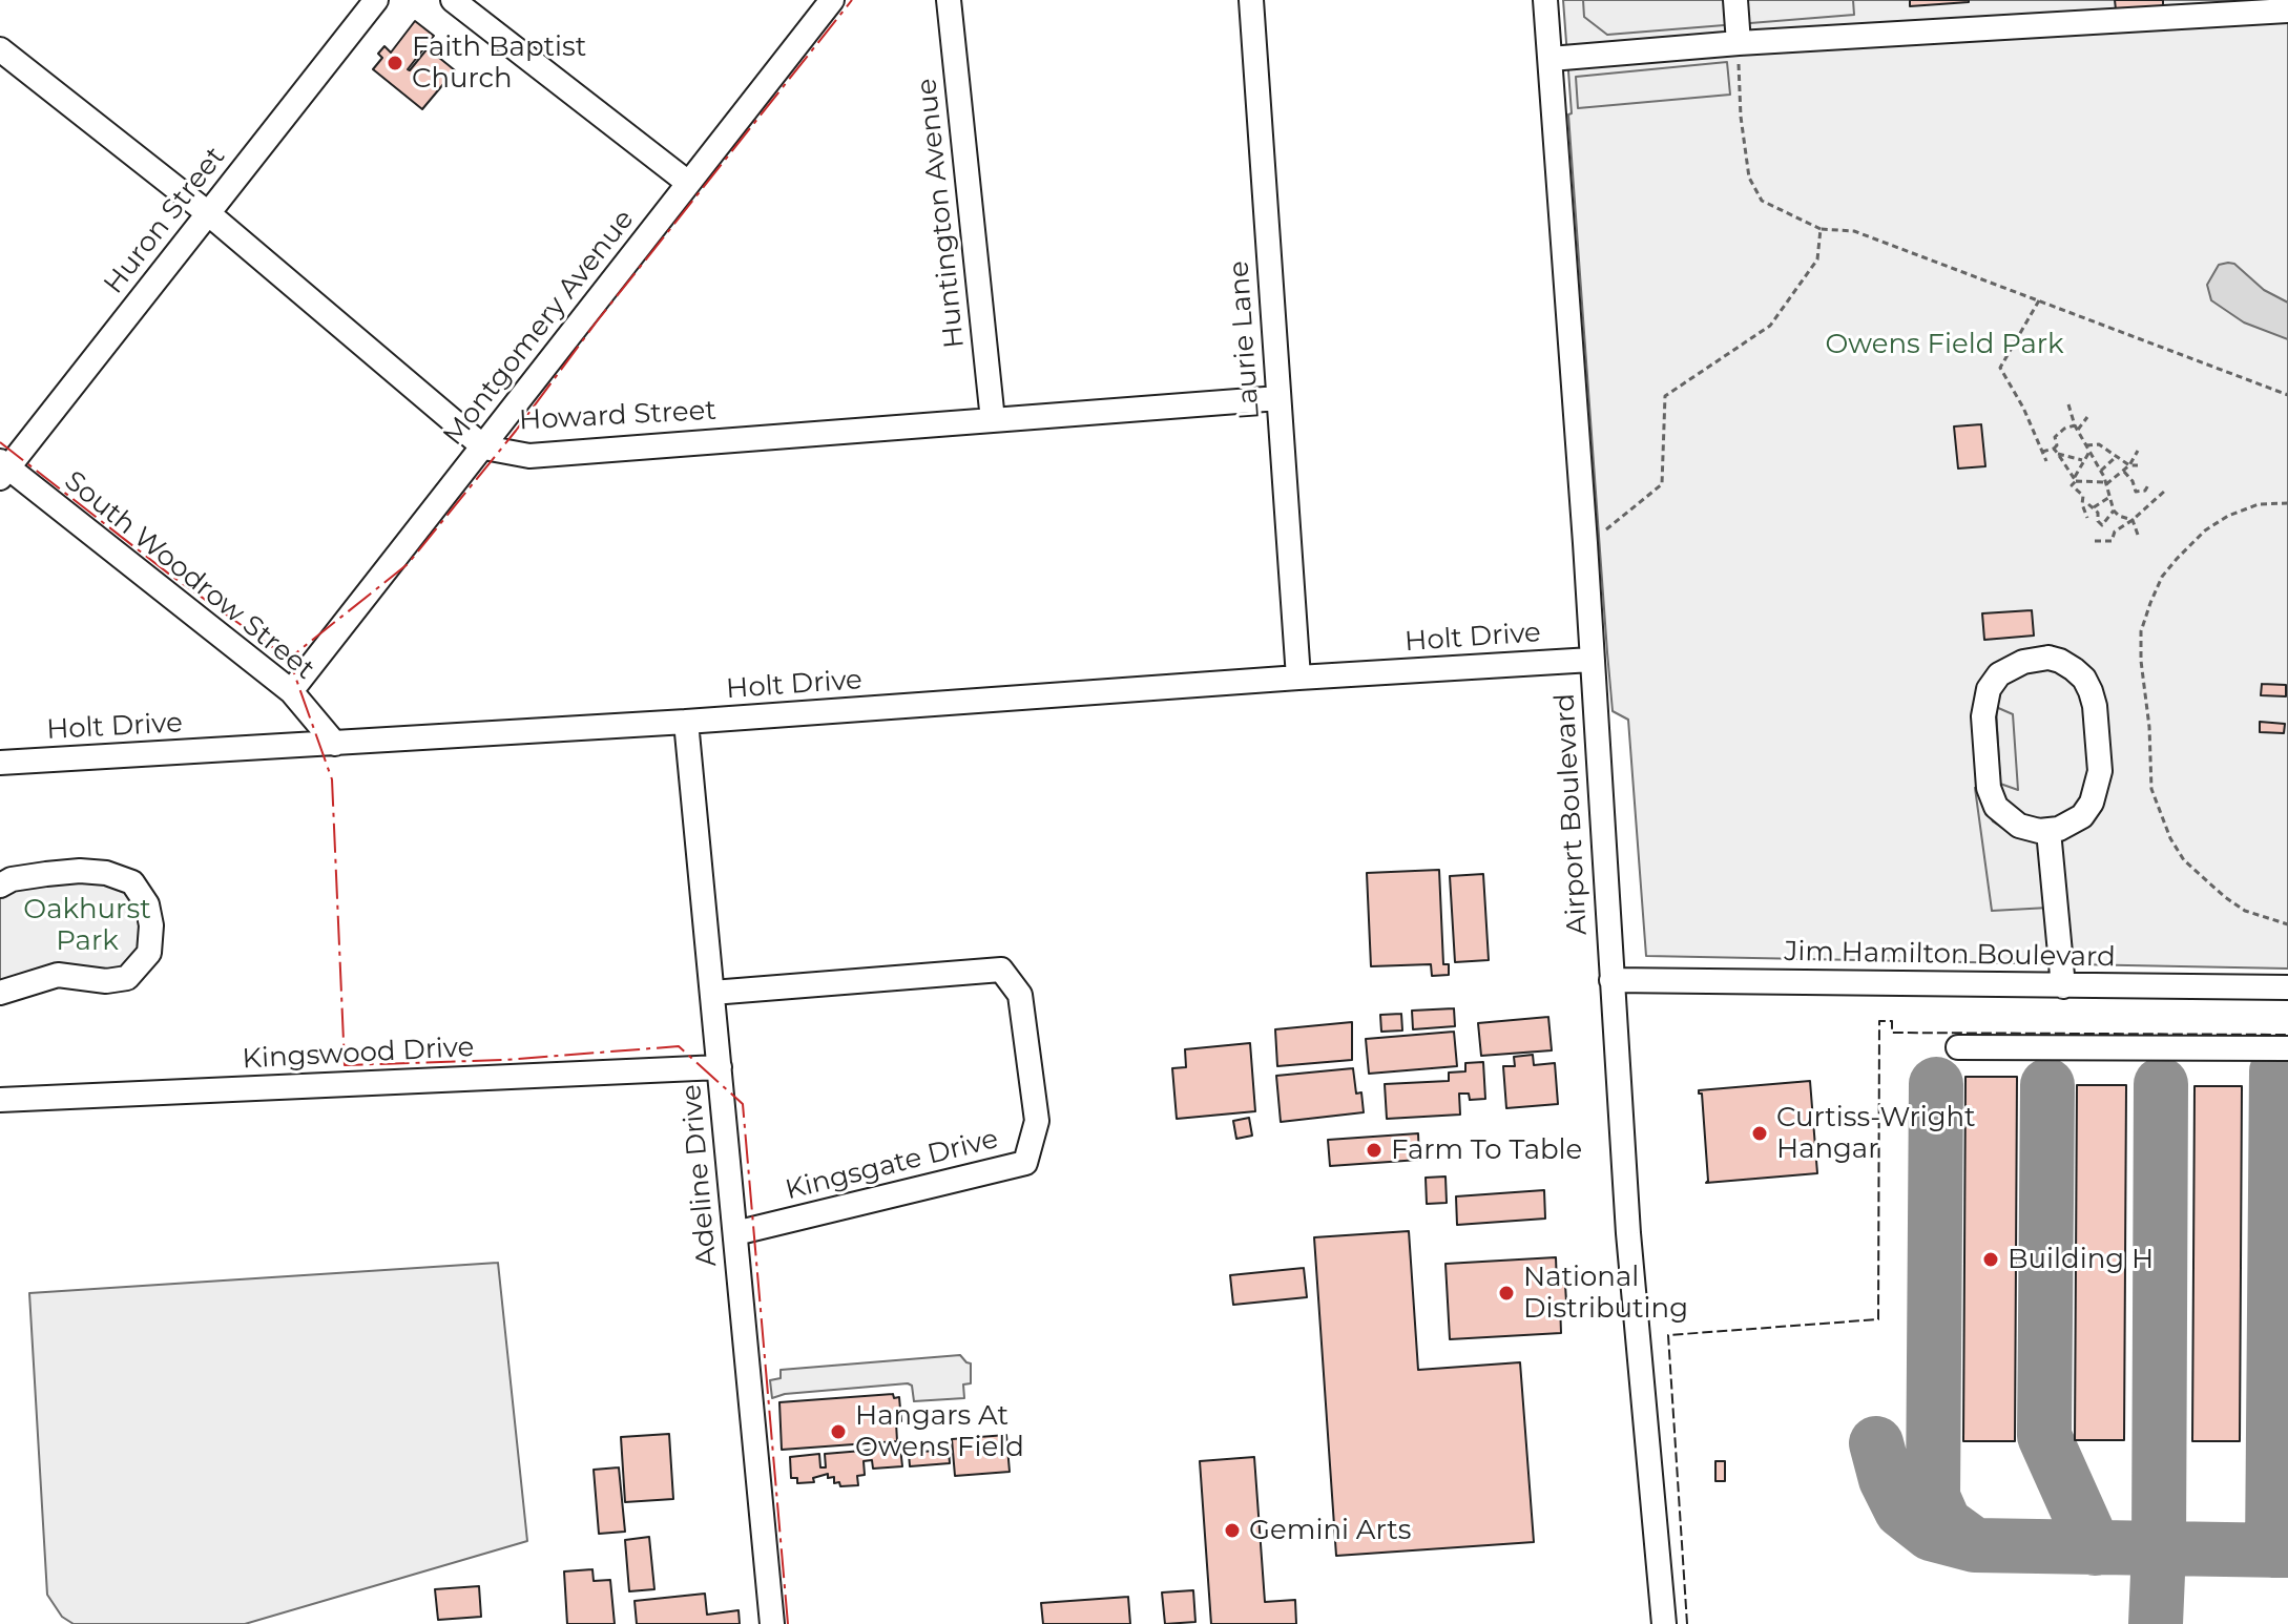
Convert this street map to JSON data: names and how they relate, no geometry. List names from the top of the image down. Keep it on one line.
{"streets":{"street":["Huntington Avenue","Huron Street","Montgomery Avenue","Laurie Lane","Howard Street","South Woodrow Street","Holt Drive","Airport Boulevard","Jim Hamilton Boulevard","Kingswood Drive","Kingsgate Drive","Adeline Drive"]},"crossings":[["Huntington Avenue","Howard Street"],["Huron Street","Howard Street"],["Huron Street","South Woodrow Street"],["Montgomery Avenue","Howard Street"],["Montgomery Avenue","South Woodrow Street"],["Laurie Lane","Howard Street"],["Laurie Lane","Holt Drive"],["South Woodrow Street","Holt Drive"],["Holt Drive","Airport Boulevard"],["Holt Drive","Adeline Drive"],["Airport Boulevard","Jim Hamilton Boulevard"],["Kingswood Drive","Adeline Drive"],["Kingsgate Drive","Adeline Drive"]],"parks":["Owens Field Park","Oakhurst Park"],"places":["Faith Baptist Church","Curtiss-Wright Hangar","Farm To Table","Building H","National Distributing","Hangars At Owens Field","Gemini Arts"]}
